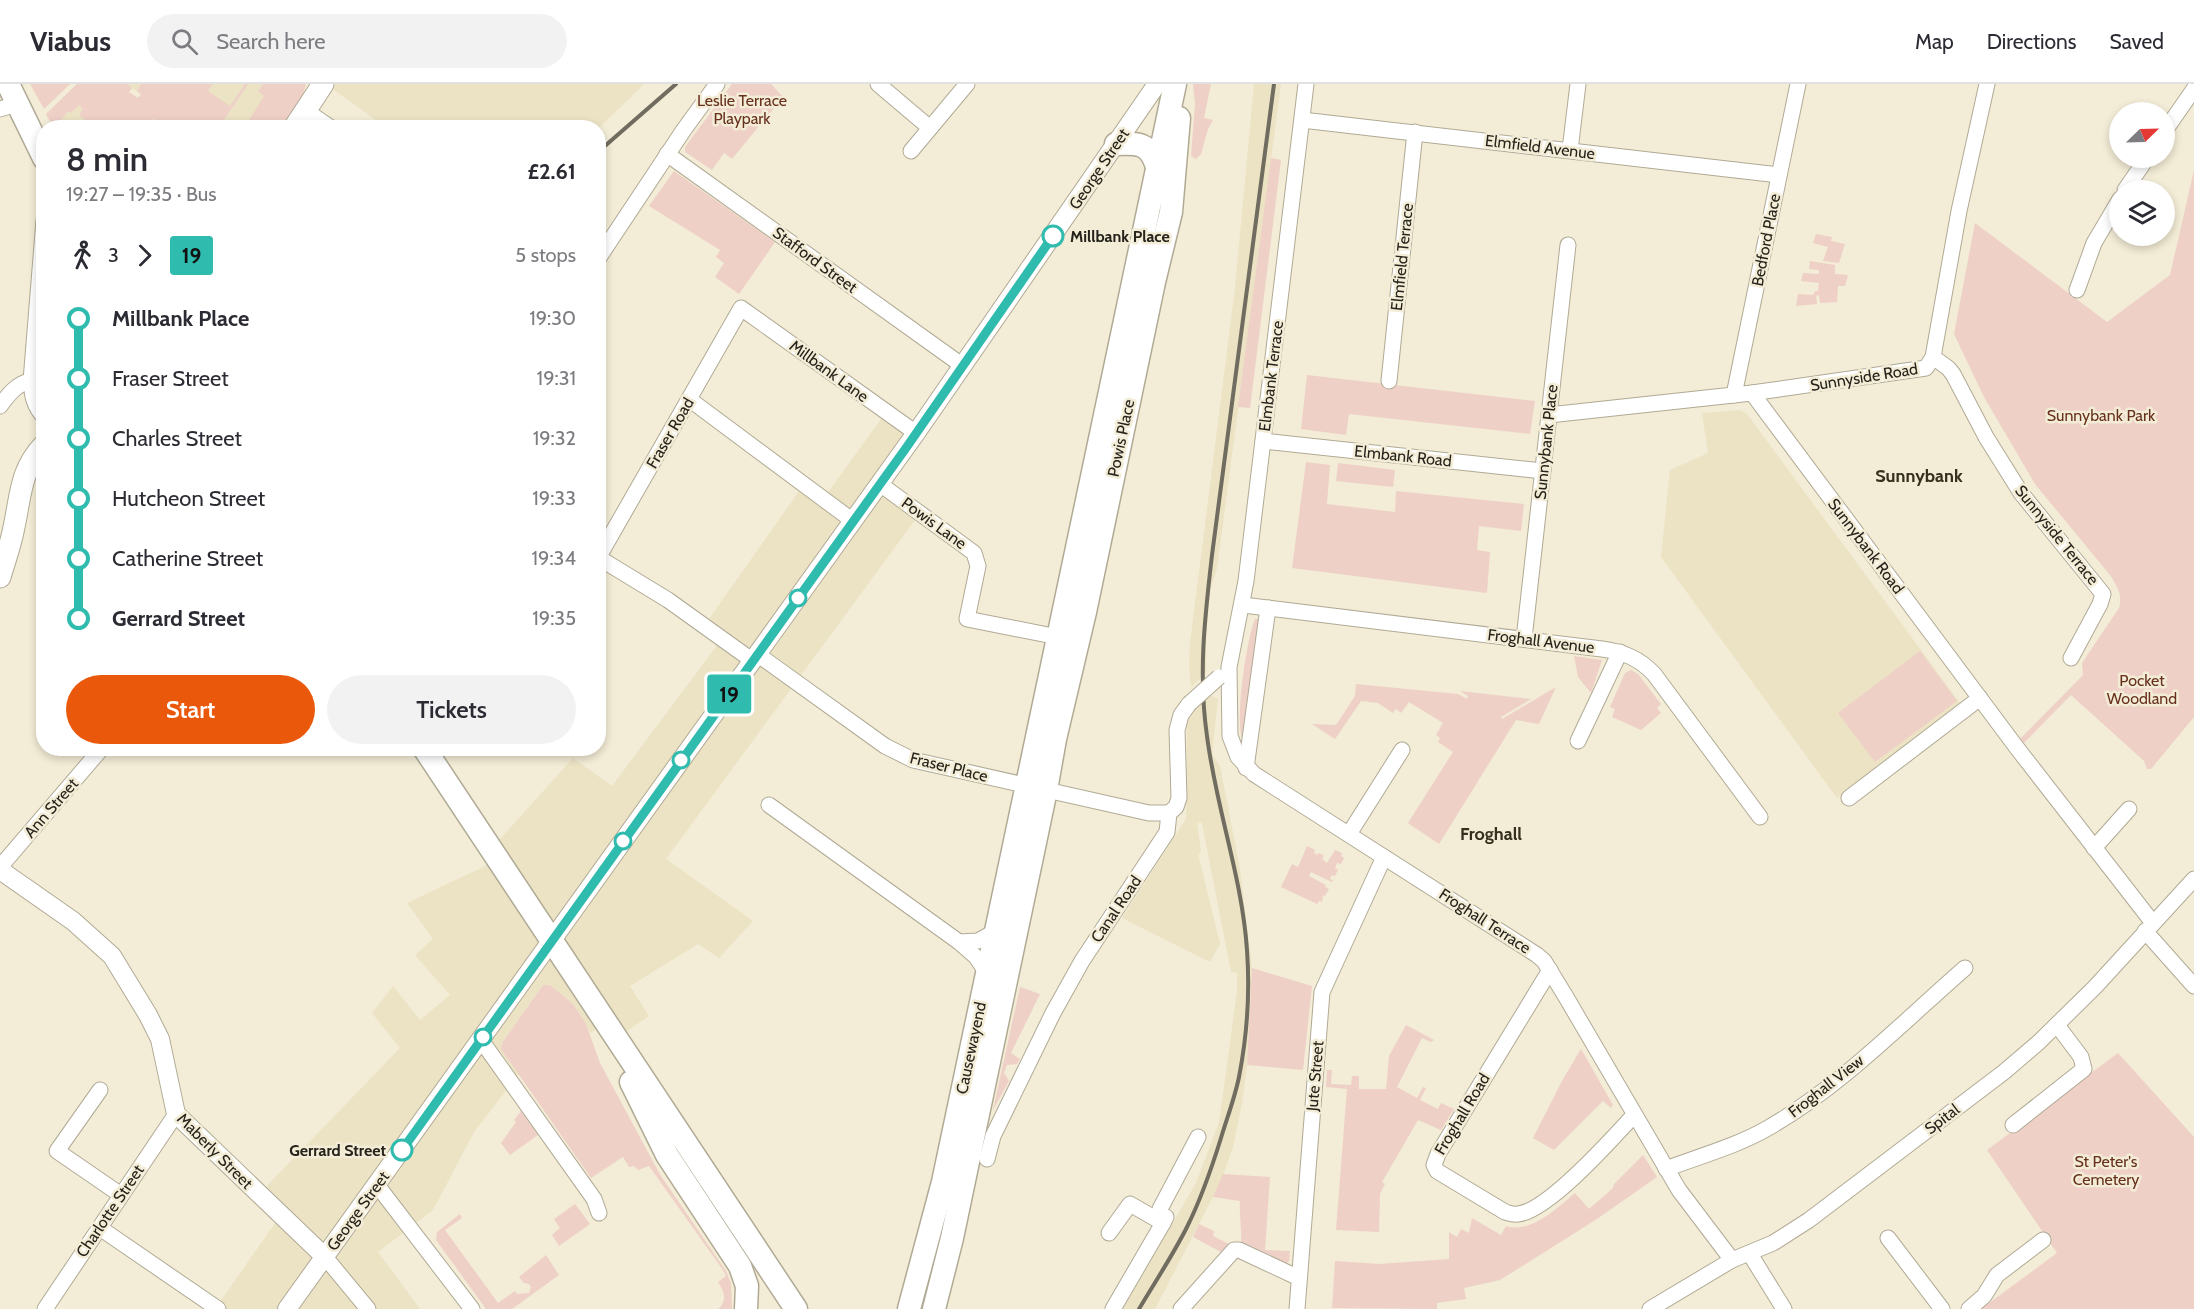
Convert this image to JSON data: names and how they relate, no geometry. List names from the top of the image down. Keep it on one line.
{"streets":{"main road":["Powis Place","Causewayend"],"street":["Elmfield Avenue","George Street","Bedford Place","Elmfield Terrace","Stafford Street","Millbank Lane","Elmbank Terrace","Sunnyside Road","Fraser Road","Sunnybank Place","Elmbank Road","Powis Lane","Sunnyside Terrace","Sunnybank Road","Froghall Avenue","Fraser Place","Ann Street","Canal Road","Froghall Terrace","Jute Street","Froghall View","Froghall Road","Spital","Maberly Street","Charlotte Street"]},"crossings":[["Elmfield Avenue","Bedford Place"],["Elmfield Avenue","Elmfield Terrace"],["Elmfield Avenue","Elmbank Terrace"],["George Street","Stafford Street"],["George Street","Millbank Lane"],["George Street","Powis Lane"],["George Street","Fraser Place"],["George Street","Maberly Street"],["Bedford Place","Sunnyside Road"],["Millbank Lane","Fraser Road"],["Elmbank Terrace","Elmbank Road"],["Elmbank Terrace","Froghall Avenue"],["Elmbank Terrace","Canal Road"],["Elmbank Terrace","Froghall Terrace"],["Sunnyside Road","Sunnybank Place"],["Sunnyside Road","Sunnyside Terrace"],["Sunnyside Road","Sunnybank Road"],["Powis Place","Powis Lane"],["Powis Place","Fraser Place"],["Powis Place","Causewayend"],["Sunnybank Place","Elmbank Road"],["Sunnybank Place","Froghall Avenue"],["Sunnybank Road","Spital"],["Fraser Place","Canal Road"],["Fraser Place","Causewayend"],["Ann Street","Maberly Street"],["Canal Road","Froghall Terrace"],["Froghall Terrace","Jute Street"],["Froghall Terrace","Froghall View"],["Froghall Terrace","Froghall Road"],["Froghall Terrace","Spital"],["Maberly Street","Charlotte Street"]],"districts":["Sunnybank","Froghall"],"parks":["Leslie Terrace Playpark","Sunnybank Park","Pocket Woodland","St Peter's Cemetery"],"places":["Millbank Place","Gerrard Street"],"lines":["bus line 19"],"north":"top right","page":{"header":"Viabus","search":"Search here","nav":["Map","Directions","Saved"],"on_map":"19","heading":["8 min","19:27 – 19:35 · Bus","£2.61"],"legs":["3","19","5 stops"],"list":[{"name":"Millbank Place","value":"19:30"},{"name":"Fraser Street","value":"19:31"},{"name":"Charles Street","value":"19:32"},{"name":"Hutcheon Street","value":"19:33"},{"name":"Catherine Street","value":"19:34"},{"name":"Gerrard Street","value":"19:35"}],"buttons":["Start","Tickets"]}}
